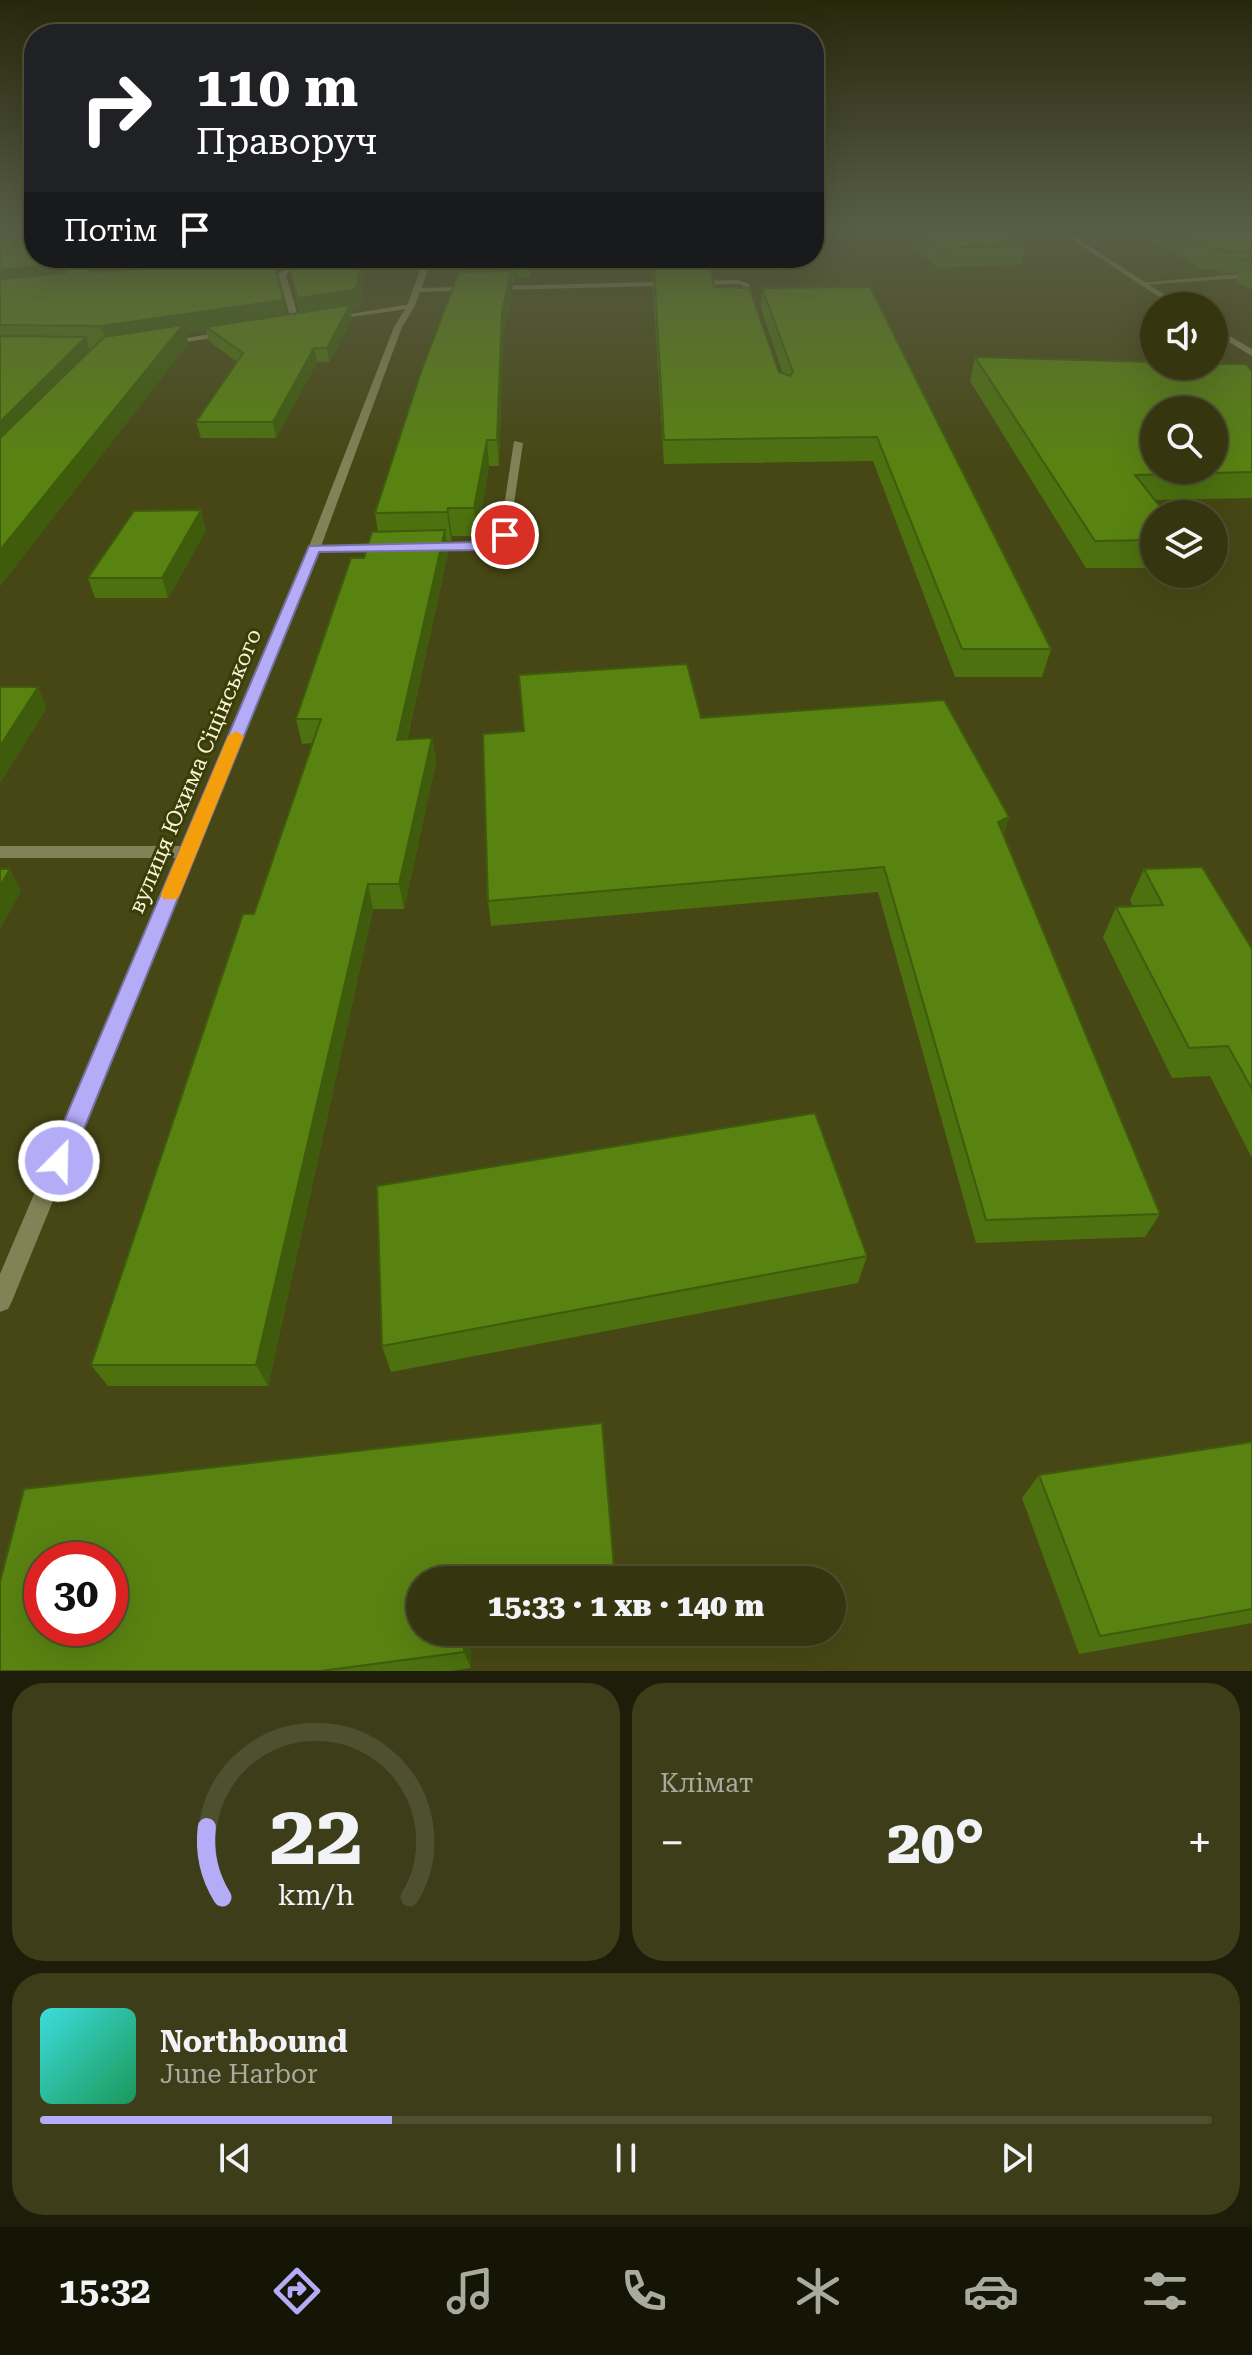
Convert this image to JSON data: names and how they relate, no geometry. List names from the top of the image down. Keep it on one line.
{"streets":{"street":["вулиця Юхима Сіцінського"]},"page":{"turn":["110 m","Праворуч"],"then":"Потім","limit":"30","trip":"15:33 · 1 хв · 140 m","tile":"Клімат","heat":["−","20°","+"],"song":["Northbound","June Harbor"],"tabs":"15:32","gauge":["22","km/h"]}}
